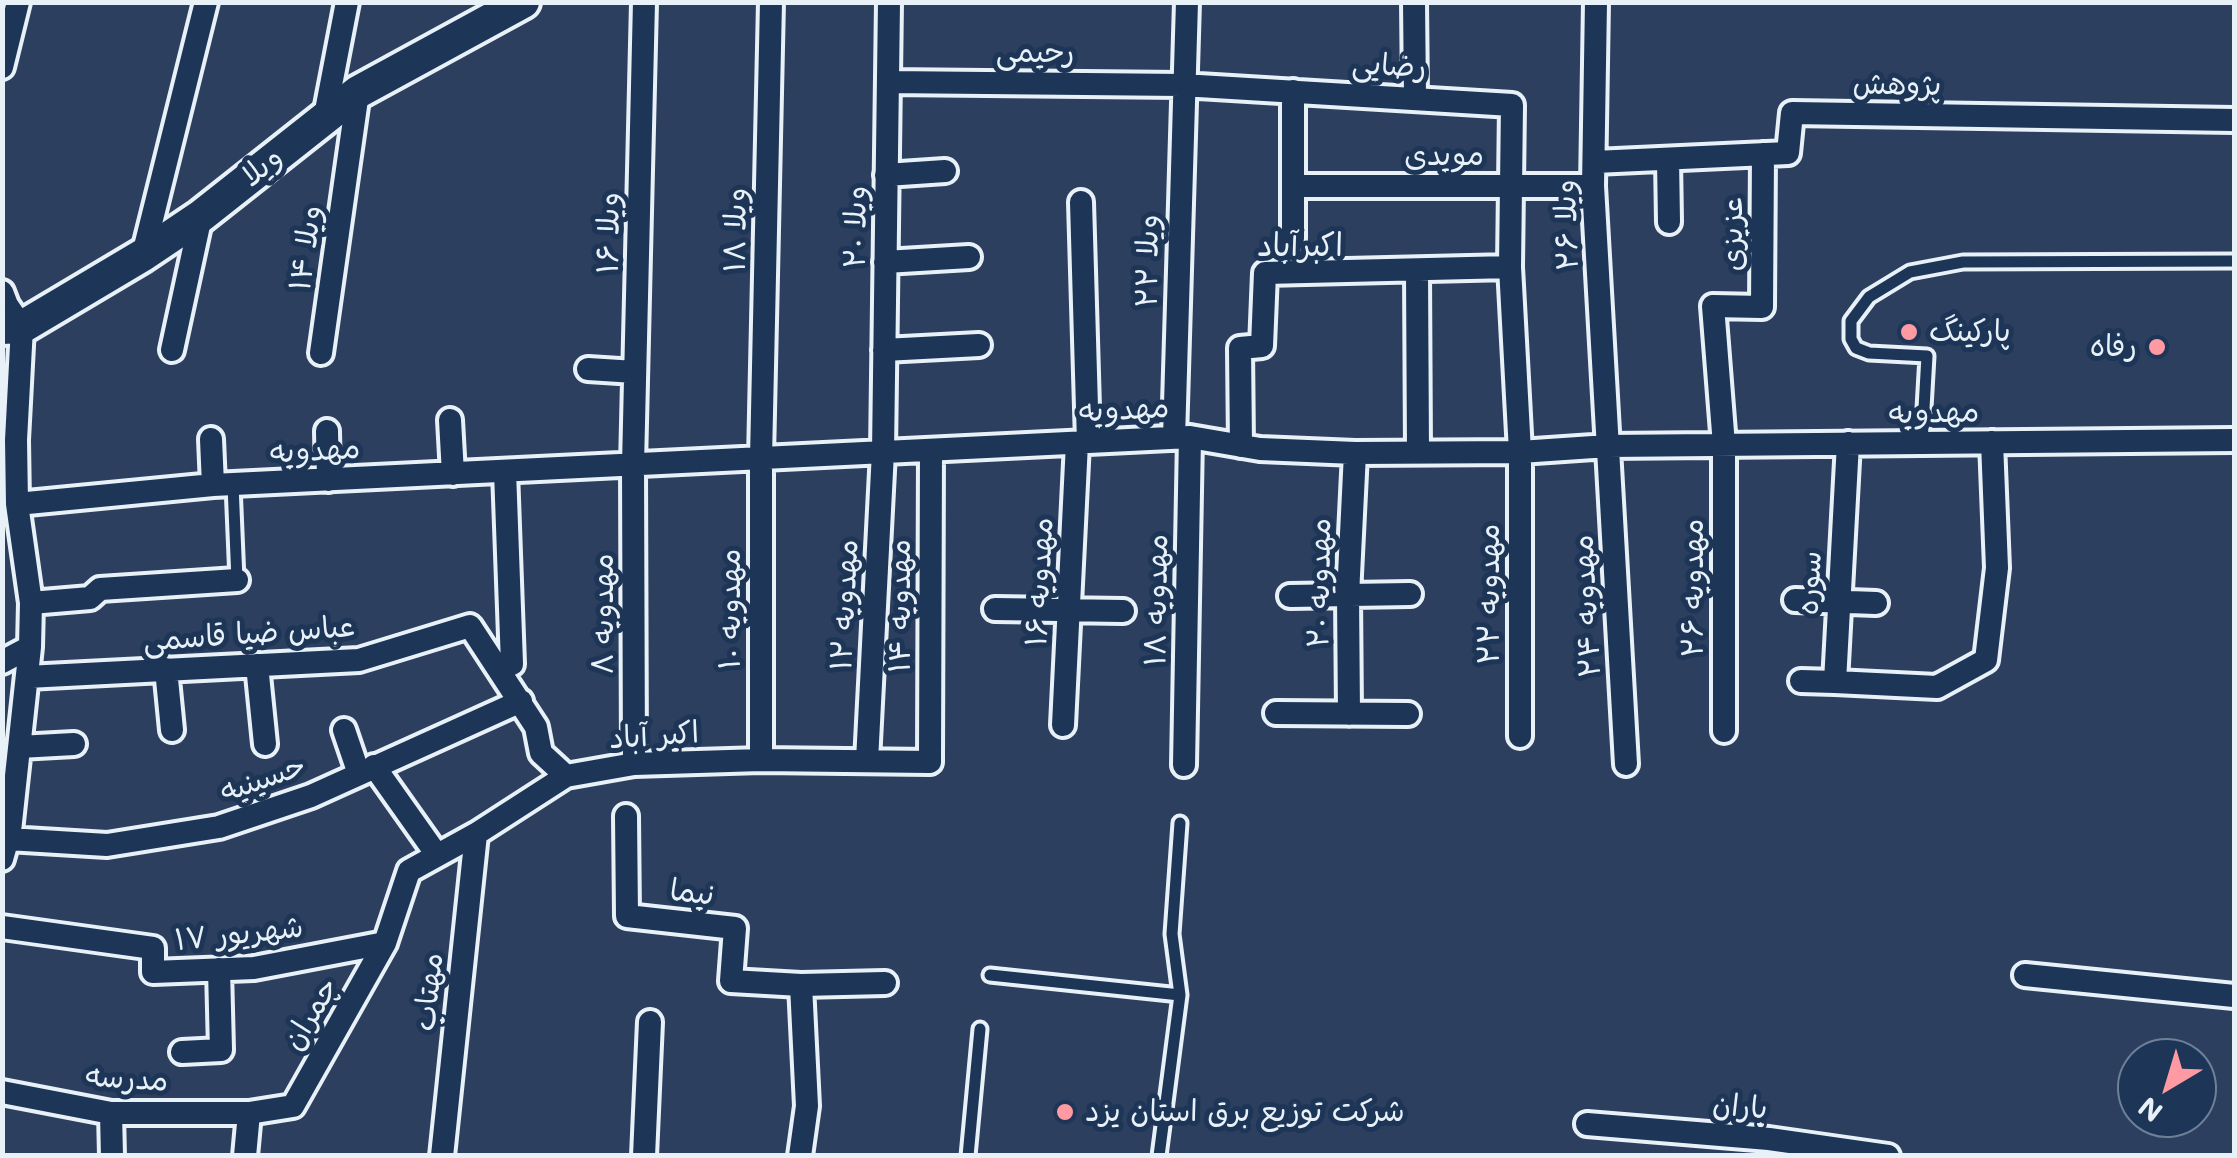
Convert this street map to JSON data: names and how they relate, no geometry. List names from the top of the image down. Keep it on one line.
{"streets":{"street":["رحیمی","رضایی","پژوهش","مویدی","ویلا","ویلا ۲۶","ویلا ۲۰","ویلا ۱۸","ویلا ۱۶","عزیزی","ویلا ۱۴","ویلا ۲۲","مهدویه","مهدویه ۱۶","مهدویه ۲۰","سوره","مهدویه ۲۶","مهدویه ۲۲","مهدویه ۱۸","مهدویه ۱۲","مهدویه ۱۴","مهدویه ۲۴","مهدویه ۱۰","مهدویه ۸","عباس ضیا قاسمی","اکبر آباد","حسینیه","نیما","۱۷ شهریور","مهتاب","چمران","مدرسه","باران"]},"crossings":[["رحیمی","رضایی"],["رحیمی","ویلا ۲۰"],["رحیمی","ویلا ۲۲"],["رضایی","مویدی"],["رضایی","ویلا ۲۲"],["رضایی","مهدویه ۲۲"],["پژوهش","عزیزی"],["مویدی","ویلا ۲۶"],["مویدی","مهدویه ۲۲"],["ویلا","ویلا ۱۴"],["ویلا ۲۶","مهدویه"],["ویلا ۲۶","مهدویه ۲۴"],["ویلا ۲۰","مهدویه"],["ویلا ۲۰","مهدویه ۱۲"],["ویلا ۱۸","مهدویه"],["ویلا ۱۸","مهدویه ۱۰"],["ویلا ۱۶","مهدویه"],["ویلا ۱۶","مهدویه ۸"],["عزیزی","مهدویه"],["عزیزی","مهدویه ۲۶"],["ویلا ۲۲","مهدویه"],["ویلا ۲۲","مهدویه ۱۸"],["مهدویه","مهدویه ۱۶"],["مهدویه","مهدویه ۲۰"],["مهدویه","سوره"],["مهدویه","مهدویه ۲۶"],["مهدویه","مهدویه ۲۲"],["مهدویه","مهدویه ۱۸"],["مهدویه","مهدویه ۱۲"],["مهدویه","مهدویه ۱۴"],["مهدویه","مهدویه ۲۴"],["مهدویه","مهدویه ۱۰"],["مهدویه","مهدویه ۸"],["مهدویه ۱۲","اکبر آباد"],["مهدویه ۱۴","اکبر آباد"],["مهدویه ۱۰","اکبر آباد"],["مهدویه ۸","اکبر آباد"],["عباس ضیا قاسمی","اکبر آباد"],["عباس ضیا قاسمی","حسینیه"],["اکبر آباد","مهتاب"],["اکبر آباد","چمران"],["۱۷ شهریور","چمران"],["چمران","مدرسه"]],"districts":["اکبرآباد"],"places":["پارکینگ","رفاه","شرکت توزیع برق استان یزد"],"north":"bottom left"}
